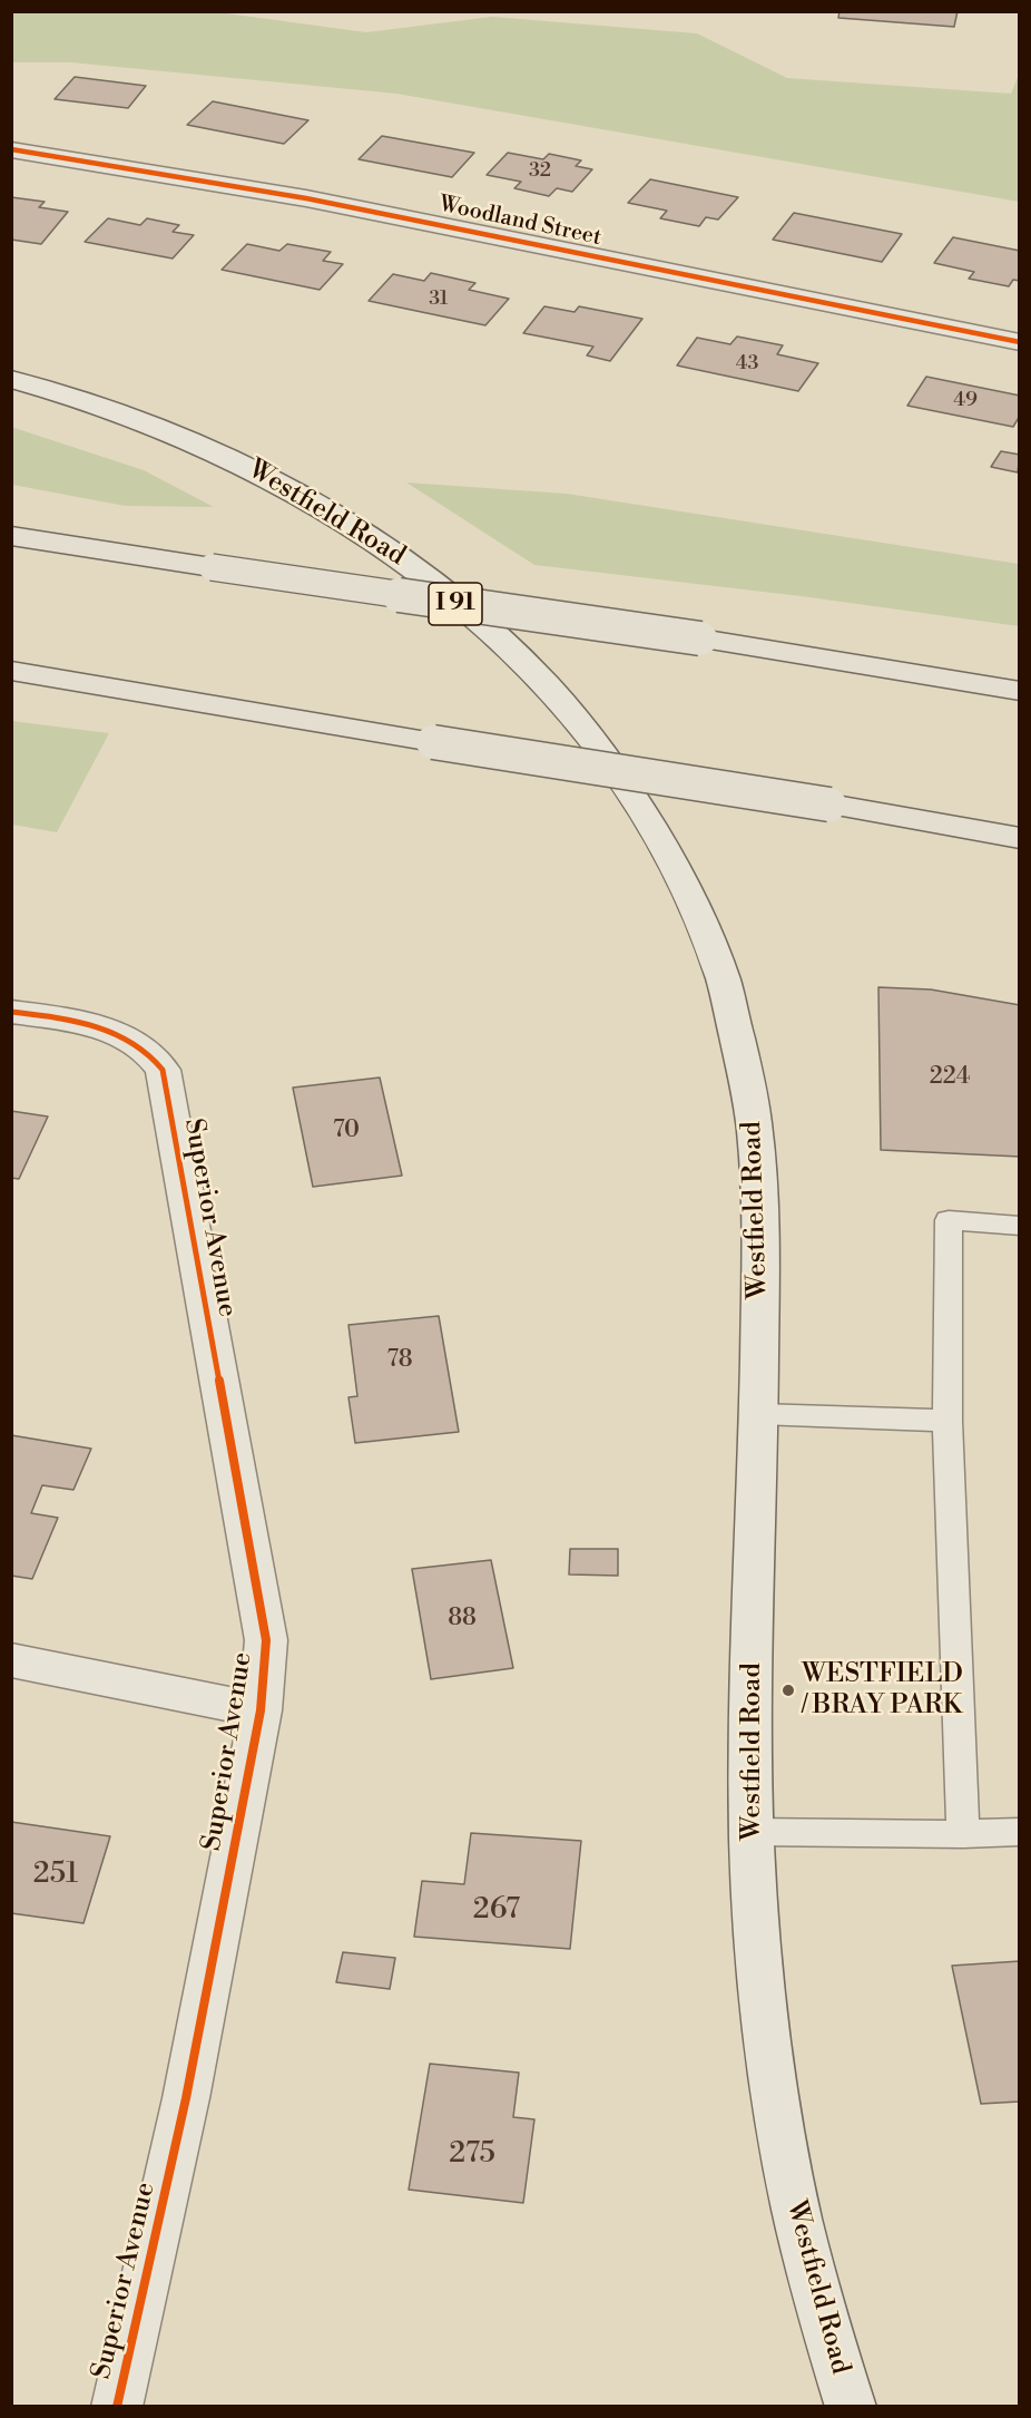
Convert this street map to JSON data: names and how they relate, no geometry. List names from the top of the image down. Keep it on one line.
{"streets":{"highway":["I 91"],"street":["Woodland Street","Westfield Road","Superior Avenue"]},"places":["WESTFIELD / BRAY PARK"],"house_numbers":["32","31","43","49","224","70","78","88","251","267","275"]}
